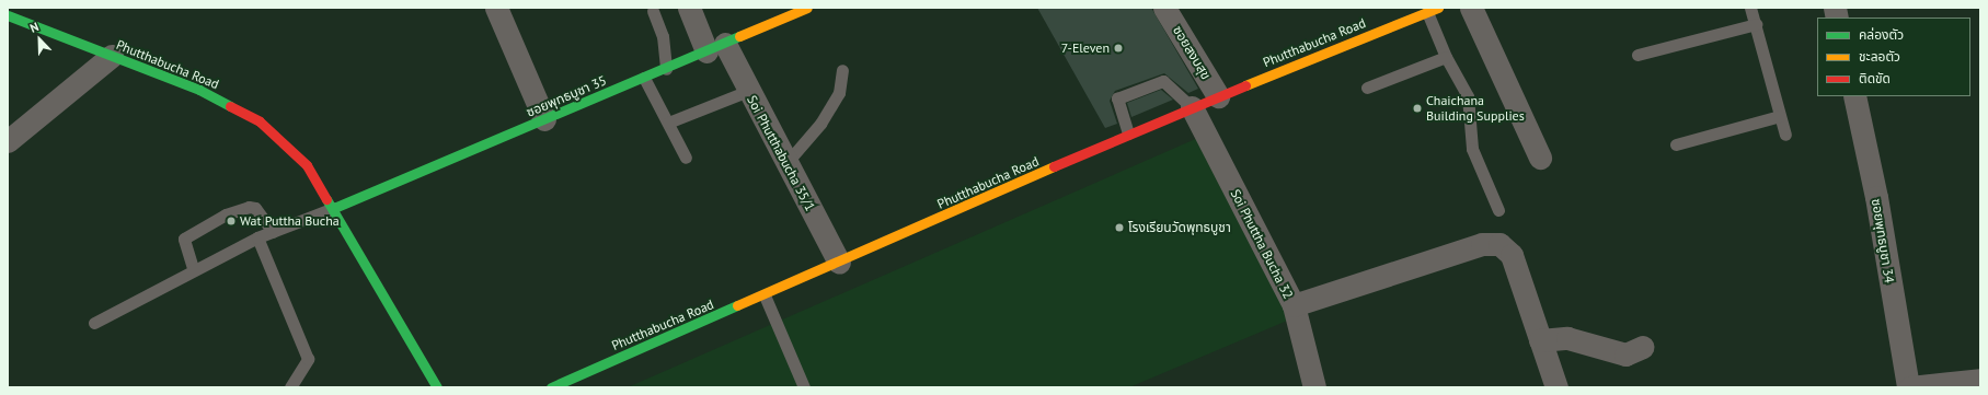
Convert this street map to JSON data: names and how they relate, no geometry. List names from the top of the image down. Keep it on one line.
{"streets":{"main road":["Phutthabucha Road","ซอยพุทธบูชา 35"],"street":["ซอยสงบสุข","Soi Phutthabucha 35/1","ซอยพุทธบูชา 34","Soi Phuttha Bucha 32"]},"crossings":[["Phutthabucha Road","ซอยสงบสุข"],["Phutthabucha Road","ซอยพุทธบูชา 35"],["Phutthabucha Road","Soi Phutthabucha 35/1"],["Phutthabucha Road","Soi Phuttha Bucha 32"],["ซอยพุทธบูชา 35","Soi Phutthabucha 35/1"]],"places":["7-Eleven","Chaichana Building Supplies","Wat Puttha Bucha","โรงเรียนวัดพุทธบูชา"],"legend":["คล่องตัว","ชะลอตัว","ติดขัด"],"north":"top left"}
